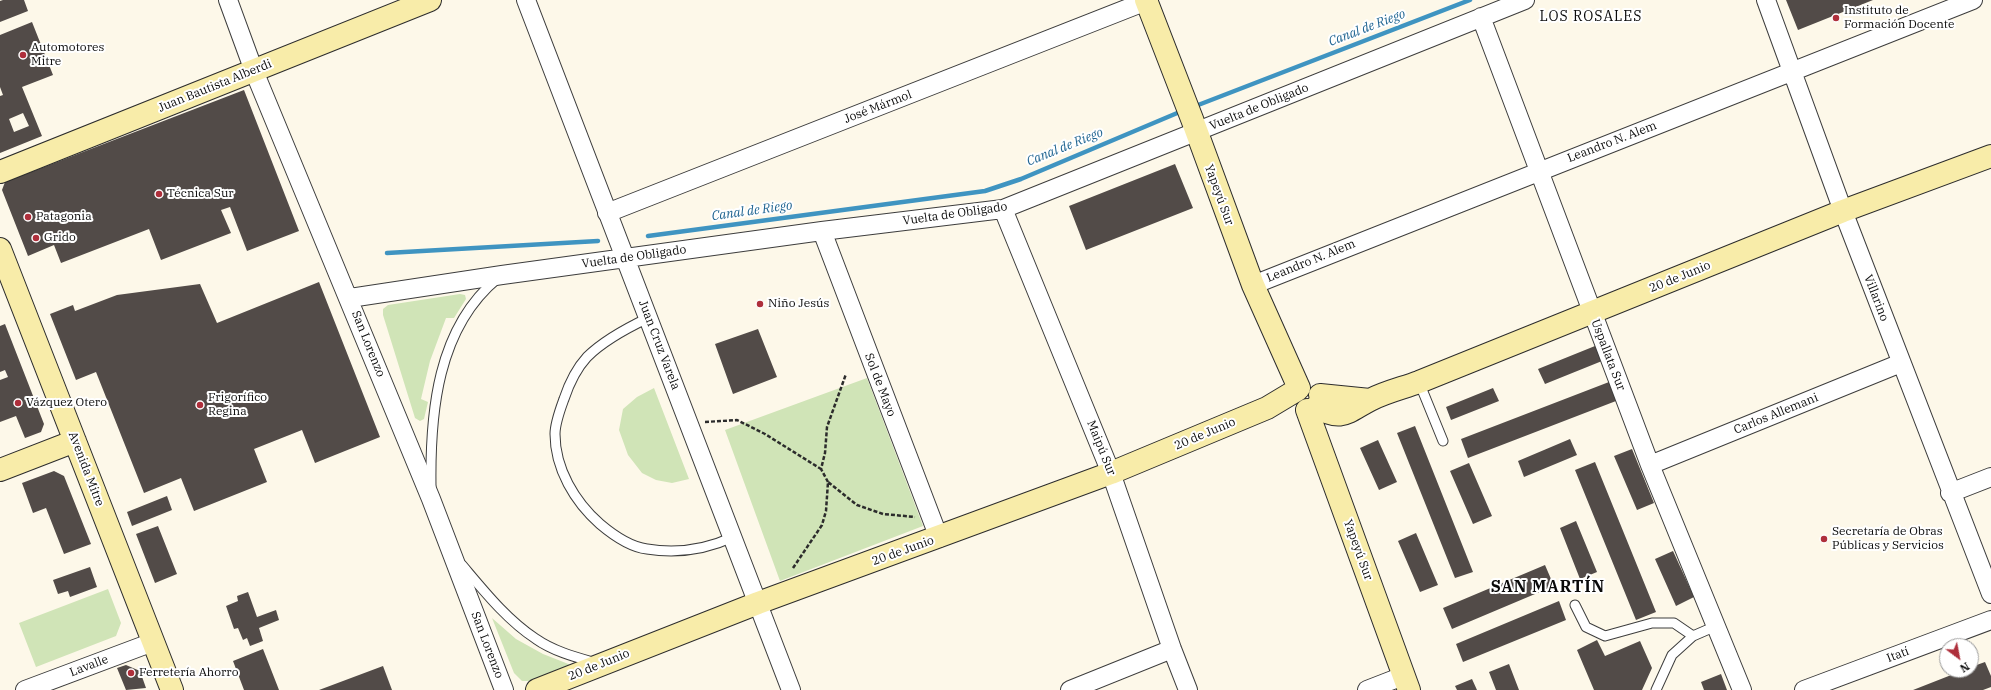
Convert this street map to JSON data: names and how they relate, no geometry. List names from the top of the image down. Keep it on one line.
{"streets":{"street":["Juan Bautista Alberdi","José Mármol","Vuelta de Obligado","Leandro N. Alem","Yapeyú Sur","20 de Junio","Villarino","San Lorenzo","Juan Cruz Varela","Uspallata Sur","Sol de Mayo","Carlos Allemani","Maipú Sur","Avenida Mitre","Itatí","Lavalle"]},"crossings":[["Juan Bautista Alberdi","San Lorenzo"],["José Mármol","Yapeyú Sur"],["José Mármol","Juan Cruz Varela"],["Vuelta de Obligado","Yapeyú Sur"],["Vuelta de Obligado","San Lorenzo"],["Vuelta de Obligado","Juan Cruz Varela"],["Vuelta de Obligado","Uspallata Sur"],["Vuelta de Obligado","Sol de Mayo"],["Vuelta de Obligado","Maipú Sur"],["Leandro N. Alem","Yapeyú Sur"],["Leandro N. Alem","Villarino"],["Leandro N. Alem","Uspallata Sur"],["Yapeyú Sur","20 de Junio"],["20 de Junio","Villarino"],["20 de Junio","Juan Cruz Varela"],["20 de Junio","Uspallata Sur"],["20 de Junio","Sol de Mayo"],["20 de Junio","Maipú Sur"],["Villarino","Carlos Allemani"],["Uspallata Sur","Carlos Allemani"],["Avenida Mitre","Lavalle"]],"districts":["LOS ROSALES","SAN MARTÍN"],"water":["Canal de Riego"],"places":["Instituto de Formación Docente","Automotores Mitre","Técnica Sur","Patagonia","Grido","Niño Jesús","Vázquez Otero","Frigorífico Regina","Secretaría de Obras Públicas y Servicios","Ferretería Ahorro"],"north":"bottom right"}
